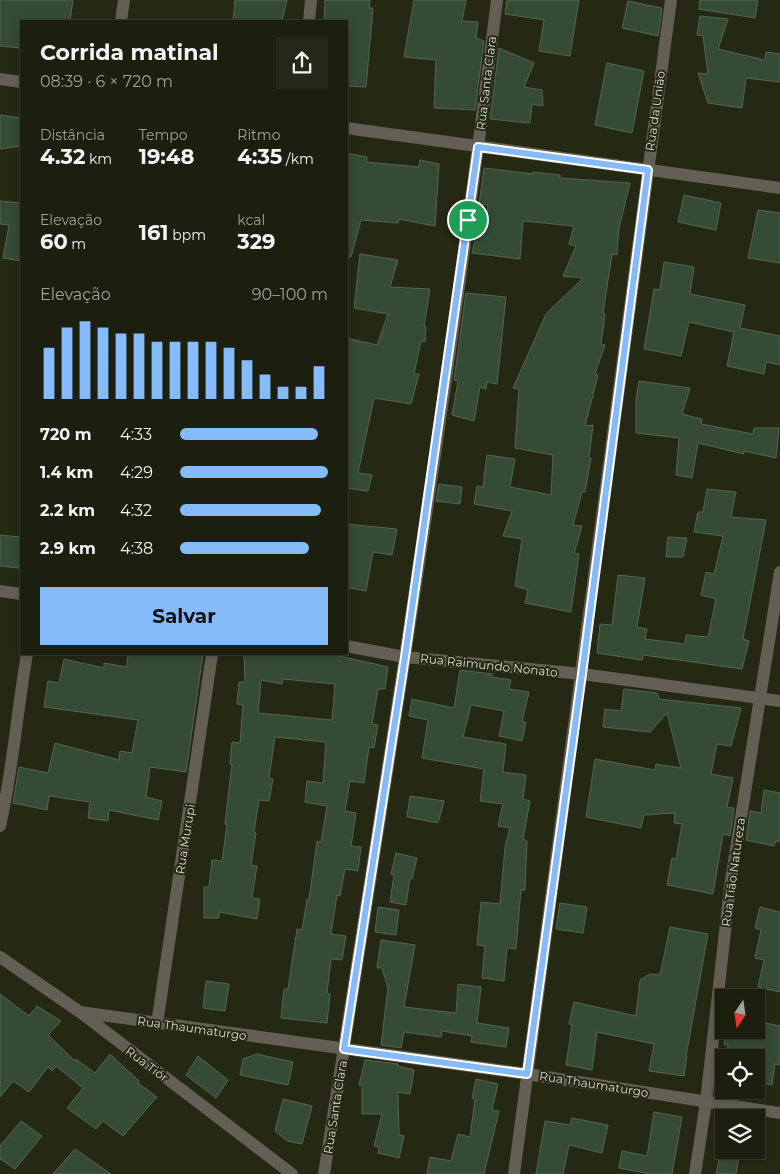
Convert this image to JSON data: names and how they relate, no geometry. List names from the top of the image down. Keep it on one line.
{"streets":{"street":["Rua Santa Clara","Rua da União","Rua Raimundo Nonato","Rua Murupi","Rua Tião Natureza","Rua Thaumaturgo","Rua Tiór"]},"crossings":[["Rua Santa Clara","Rua Raimundo Nonato"],["Rua Santa Clara","Rua Thaumaturgo"],["Rua da União","Rua Raimundo Nonato"],["Rua da União","Rua Thaumaturgo"],["Rua Raimundo Nonato","Rua Tião Natureza"],["Rua Murupi","Rua Thaumaturgo"],["Rua Tião Natureza","Rua Thaumaturgo"],["Rua Thaumaturgo","Rua Tiór"]],"north":"bottom","page":{"heading":["Corrida matinal","08:39 · 6 × 720 m"],"stats":[["Distância","4.32 km"],["Tempo","19:48"],["Ritmo","4:35 /km"],["Elevação","60 m"],["161 bpm"],["kcal","329"]],"chart":["Elevação","90–100 m"],"list":[{"name":"720 m","note":"4:33"},{"name":"1.4 km","note":"4:29"},{"name":"2.2 km","note":"4:32"},{"name":"2.9 km","note":"4:38"}],"buttons":"Salvar"}}
